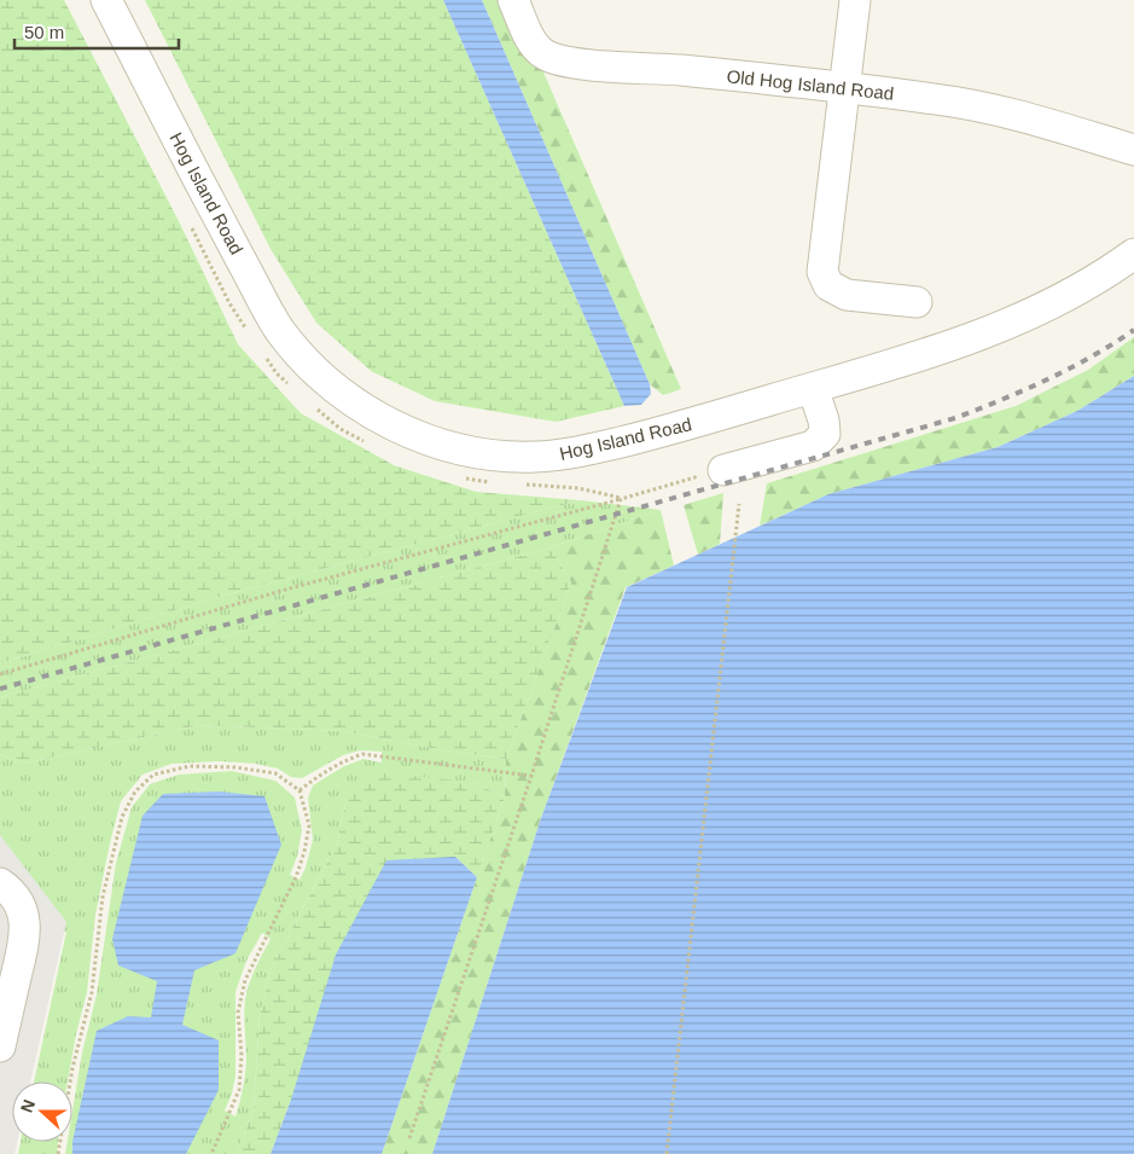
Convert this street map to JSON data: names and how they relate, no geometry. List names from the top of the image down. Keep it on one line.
{"streets":{"street":["Old Hog Island Road","Hog Island Road"]},"scale_bar":"50 m","north":"left"}
